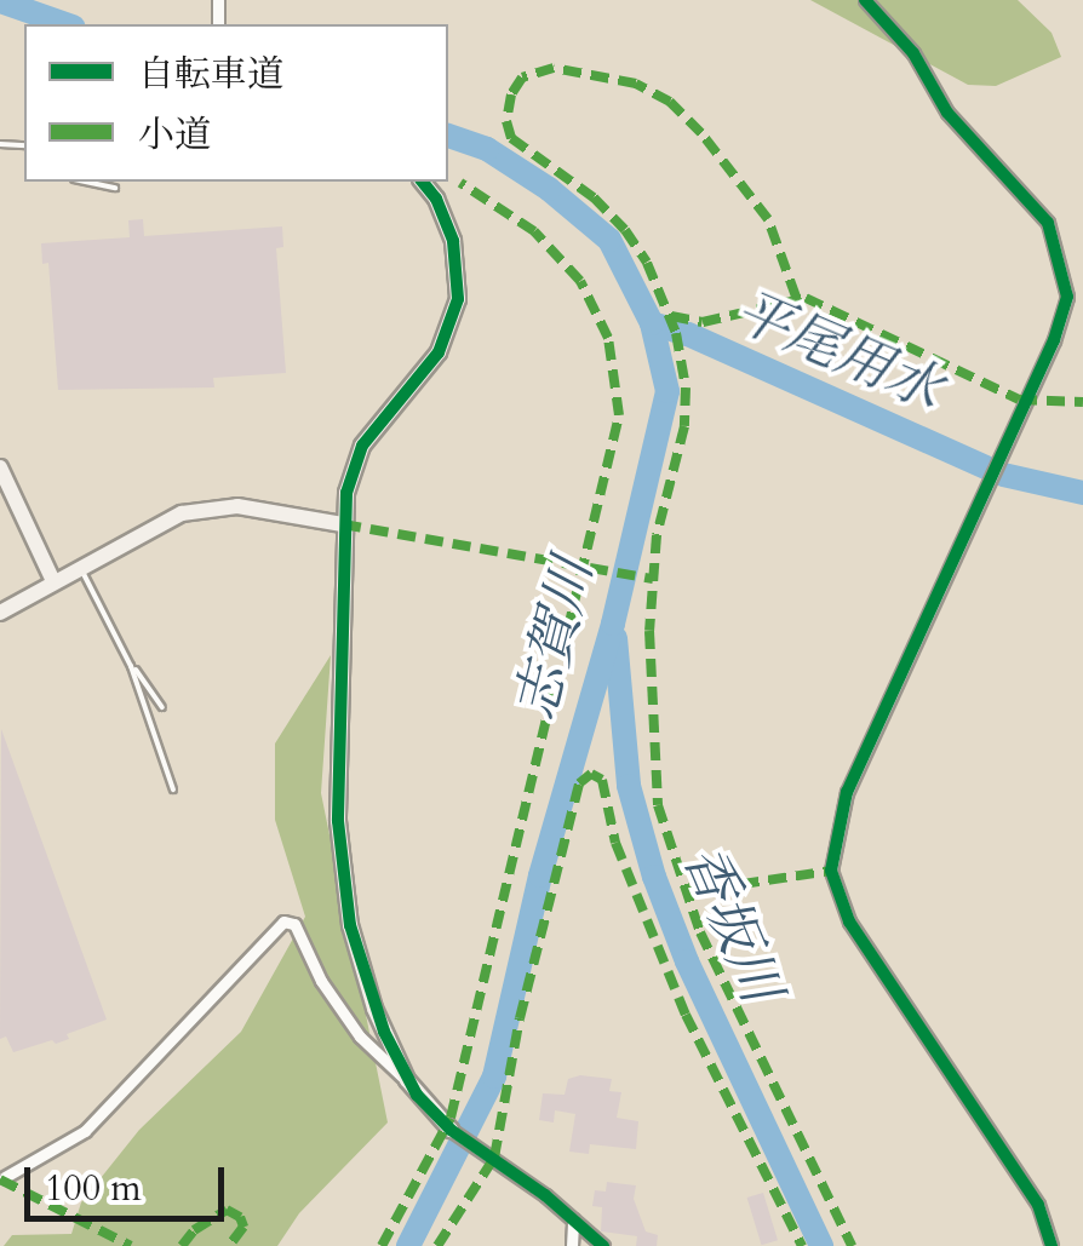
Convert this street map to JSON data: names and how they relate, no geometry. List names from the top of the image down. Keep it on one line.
{"water":["平尾用水","志賀川","香坂川"],"legend":["自転車道","小道"],"scale_bar":"100 m"}
